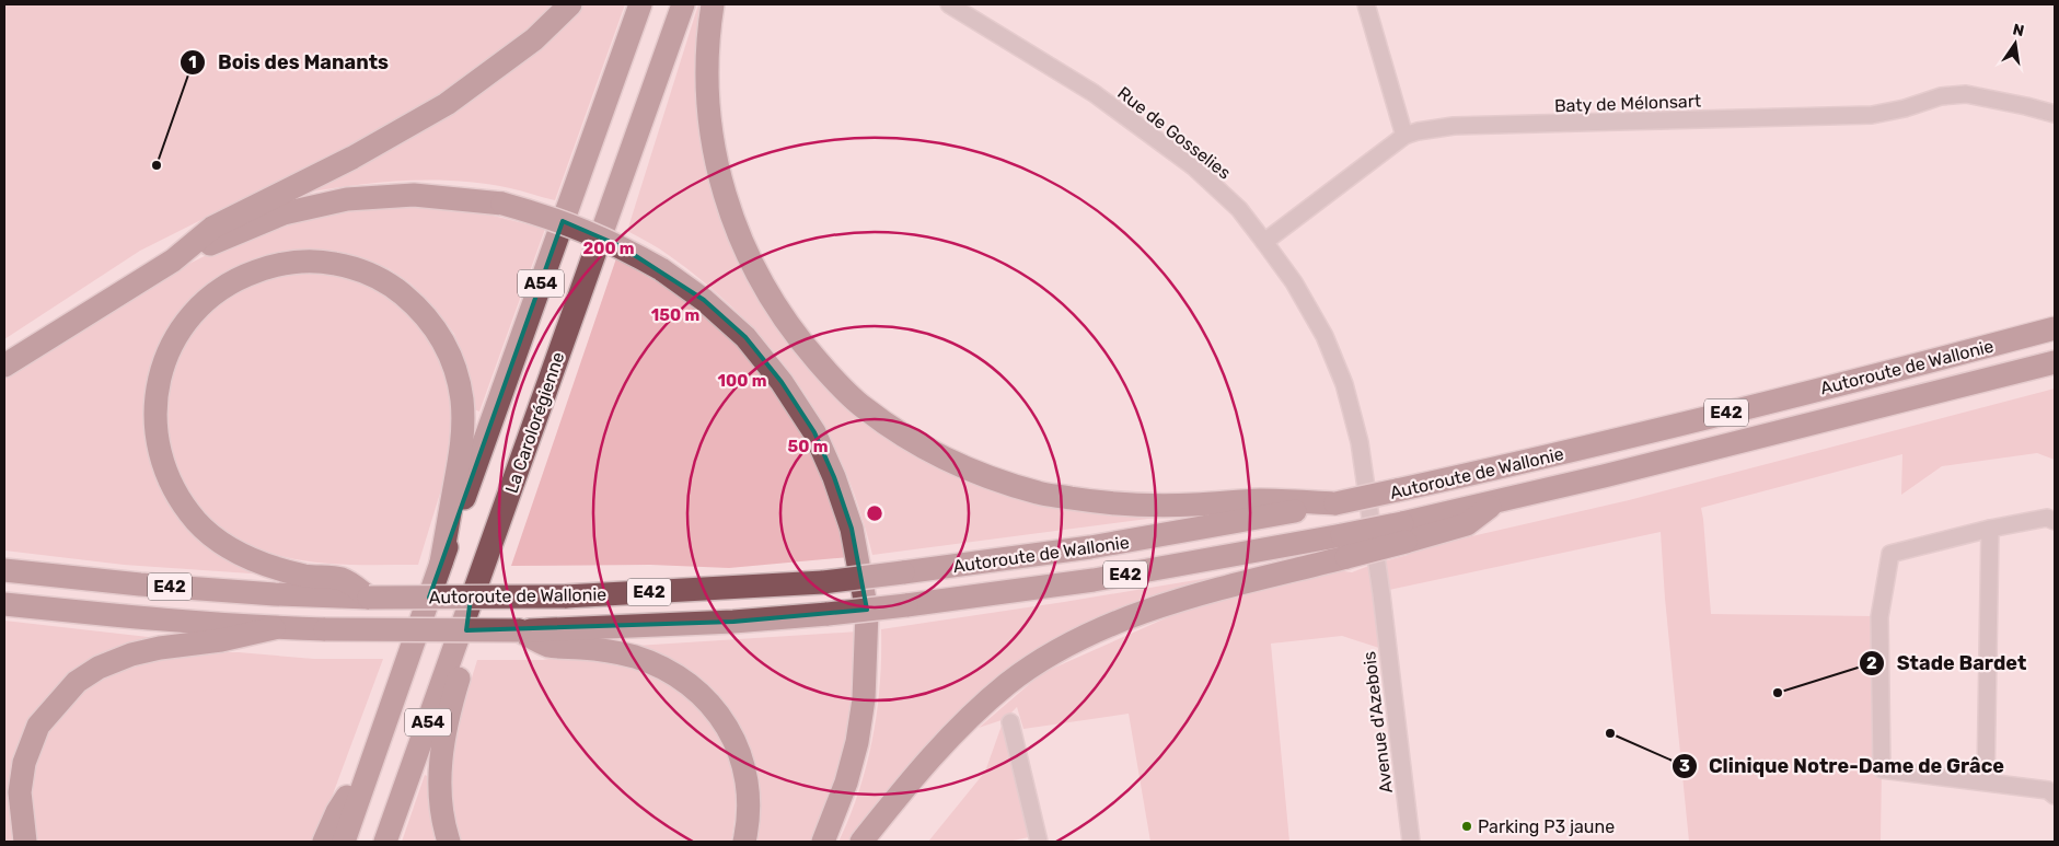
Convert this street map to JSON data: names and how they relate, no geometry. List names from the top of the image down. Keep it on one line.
{"streets":{"highway":["A54","Autoroute de Wallonie","E42","La Carolorégienne"],"street":["Baty de Mélonsart","Rue de Gosselies","Avenue d'Azebois"]},"crossings":[["Baty de Mélonsart","Rue de Gosselies"],["Rue de Gosselies","Avenue d'Azebois"],["Autoroute de Wallonie","E42"]],"places":["Bois des Manants","Stade Bardet","Clinique Notre-Dame de Grâce","Parking P3 jaune"],"north":"top","rings":["200 m","150 m","100 m","50 m"]}
